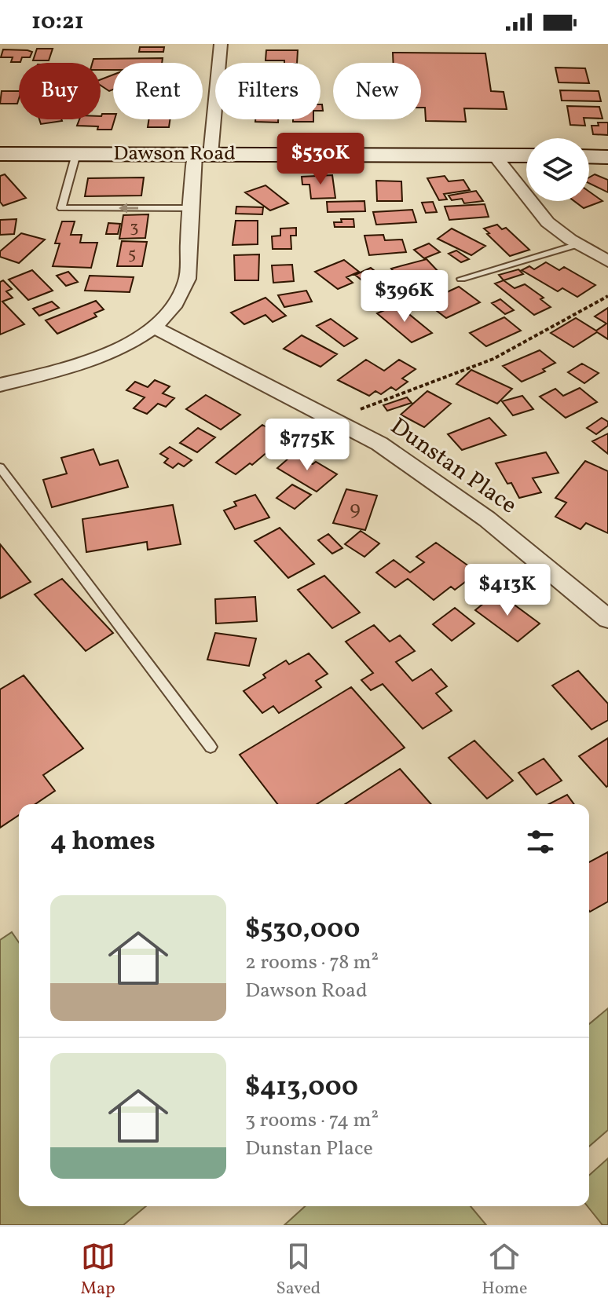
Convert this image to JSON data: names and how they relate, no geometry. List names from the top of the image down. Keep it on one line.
{"streets":{"main road":["Dawson Road"],"street":["Dunstan Place"]},"house_numbers":["3","5","9"],"page":{"status":"10:21","chip":["Buy","Rent","Filters","New"],"price":["$530K","$396K","$775K","$413K"],"heading":"4 homes","list":[{"name":"$530,000","note":"2 rooms · 78 m² · Dawson Road"},{"name":"$413,000","note":"3 rooms · 74 m² · Dunstan Place"}],"tabs":["Map","Saved","Home"]}}
